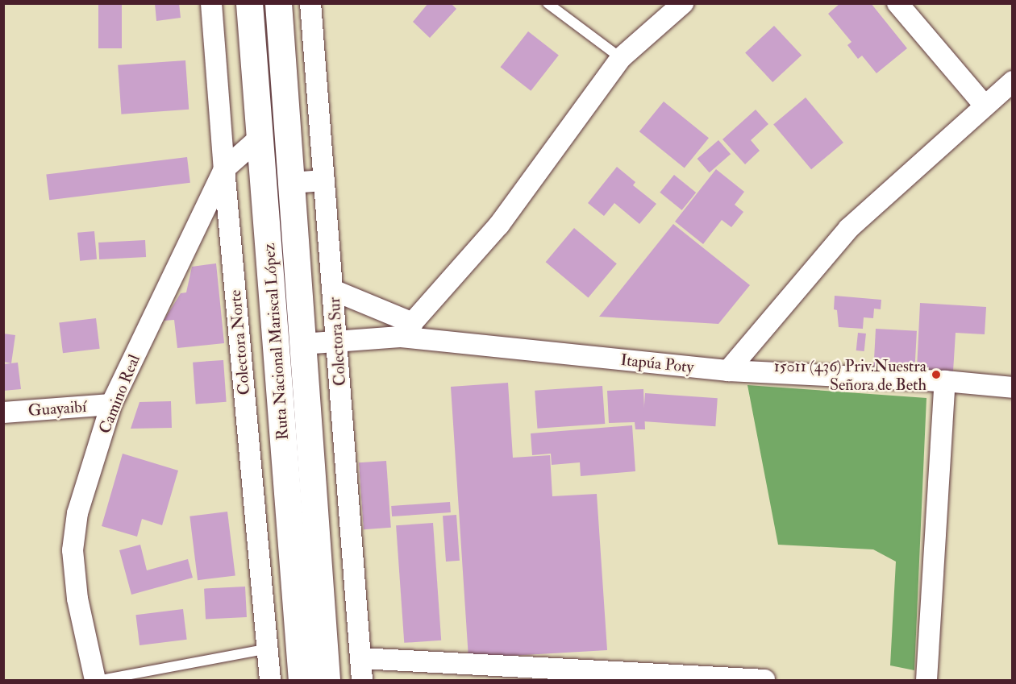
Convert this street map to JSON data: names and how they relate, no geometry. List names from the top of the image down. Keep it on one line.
{"streets":{"highway":["Ruta Nacional Mariscal López"],"street":["Colectora Sur","Colectora Norte","Itapúa Poty","Camino Real","Guayaibí"]},"crossings":[["Ruta Nacional Mariscal López","Itapúa Poty"],["Ruta Nacional Mariscal López","Camino Real"],["Colectora Sur","Itapúa Poty"],["Colectora Norte","Camino Real"],["Camino Real","Guayaibí"]],"places":["15011 (436) Priv.Nuestra Señora de Beth"]}
